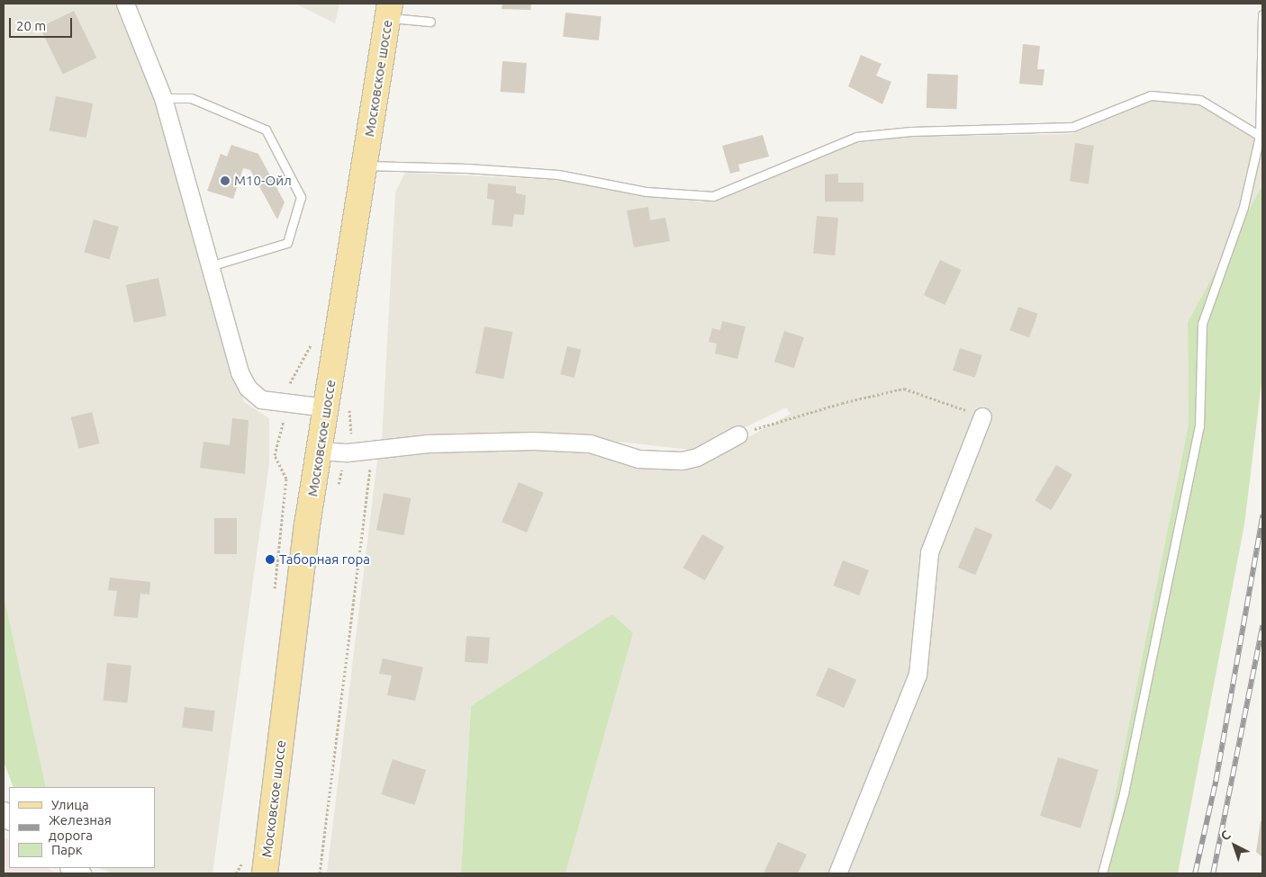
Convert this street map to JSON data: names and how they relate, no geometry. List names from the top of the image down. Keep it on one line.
{"streets":{"main road":["Московское шоссе"]},"places":["М10-Ойл","Таборная гора"],"legend":["Улица","Железная дорога","Парк"],"scale_bar":"20 m","north":"top left"}
